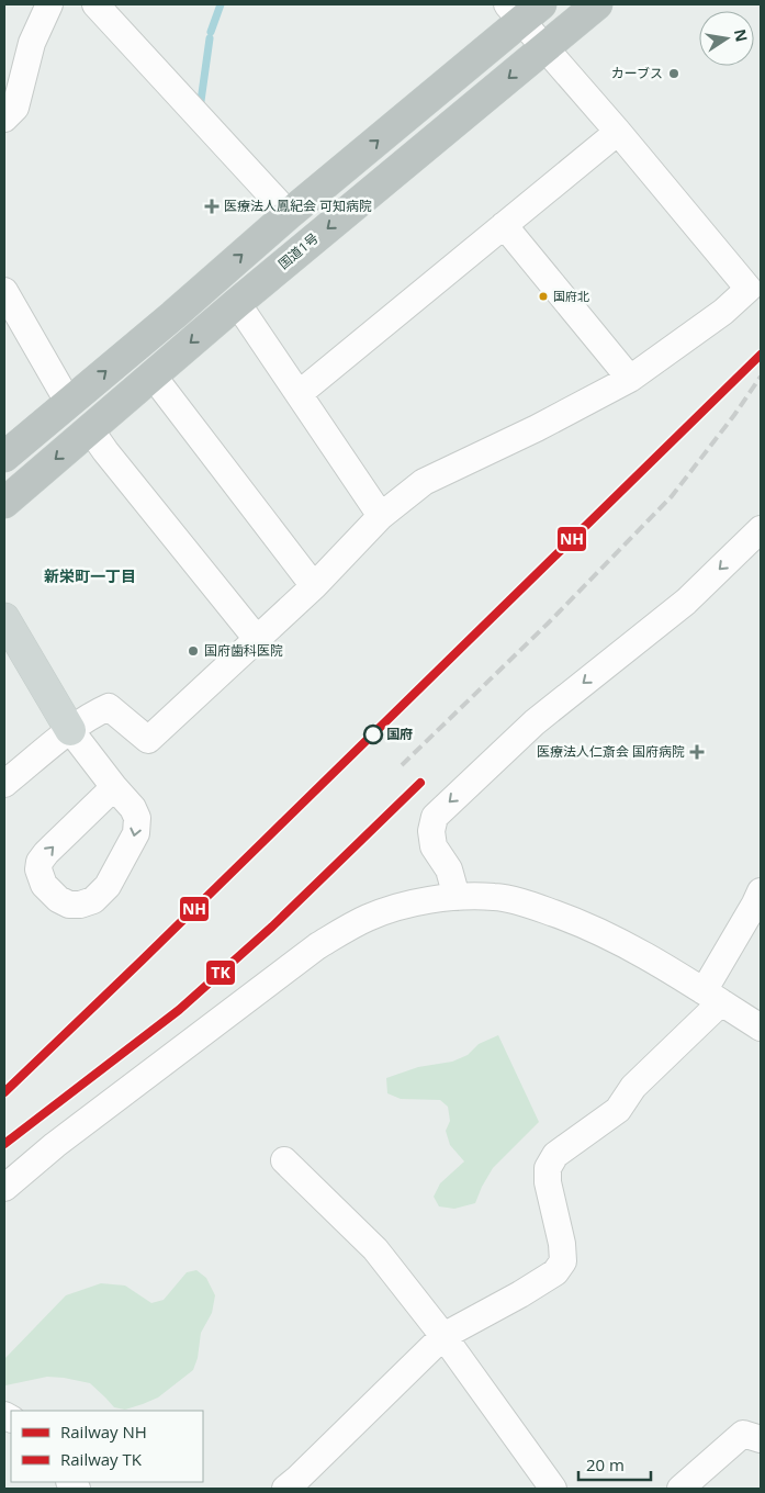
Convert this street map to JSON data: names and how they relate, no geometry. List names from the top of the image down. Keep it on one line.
{"streets":{"highway":["国道1号"]},"districts":["新栄町一丁目"],"places":{"other":["カーブス","国府北","国府歯科医院","国府"],"health":["医療法人鳳紀会 可知病院","医療法人仁斎会 国府病院"]},"lines":["rail line NH","rail line TK"],"legend":["Railway NH","Railway TK"],"scale_bar":"20 m","north":"right"}
